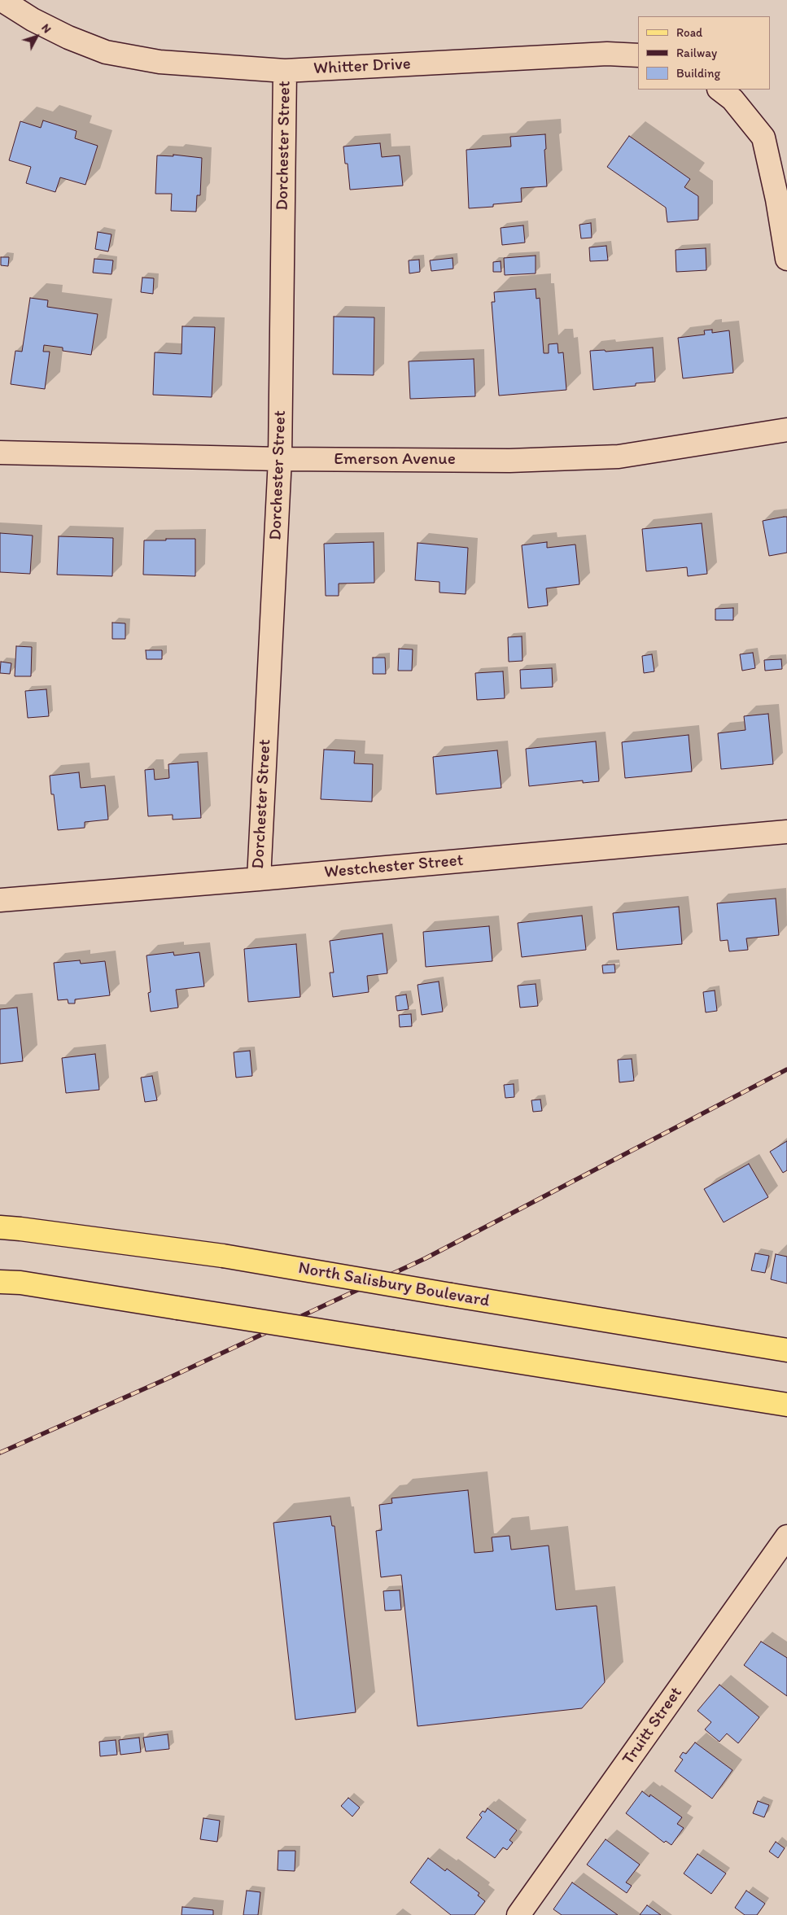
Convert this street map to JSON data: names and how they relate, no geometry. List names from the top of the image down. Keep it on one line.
{"streets":{"main road":["North Salisbury Boulevard"],"street":["Whitter Drive","Dorchester Street","Emerson Avenue","Westchester Street","Truitt Street"]},"crossings":[["Whitter Drive","Dorchester Street"],["Dorchester Street","Emerson Avenue"],["Dorchester Street","Westchester Street"]],"legend":["Road","Railway","Building"],"north":"top right"}
